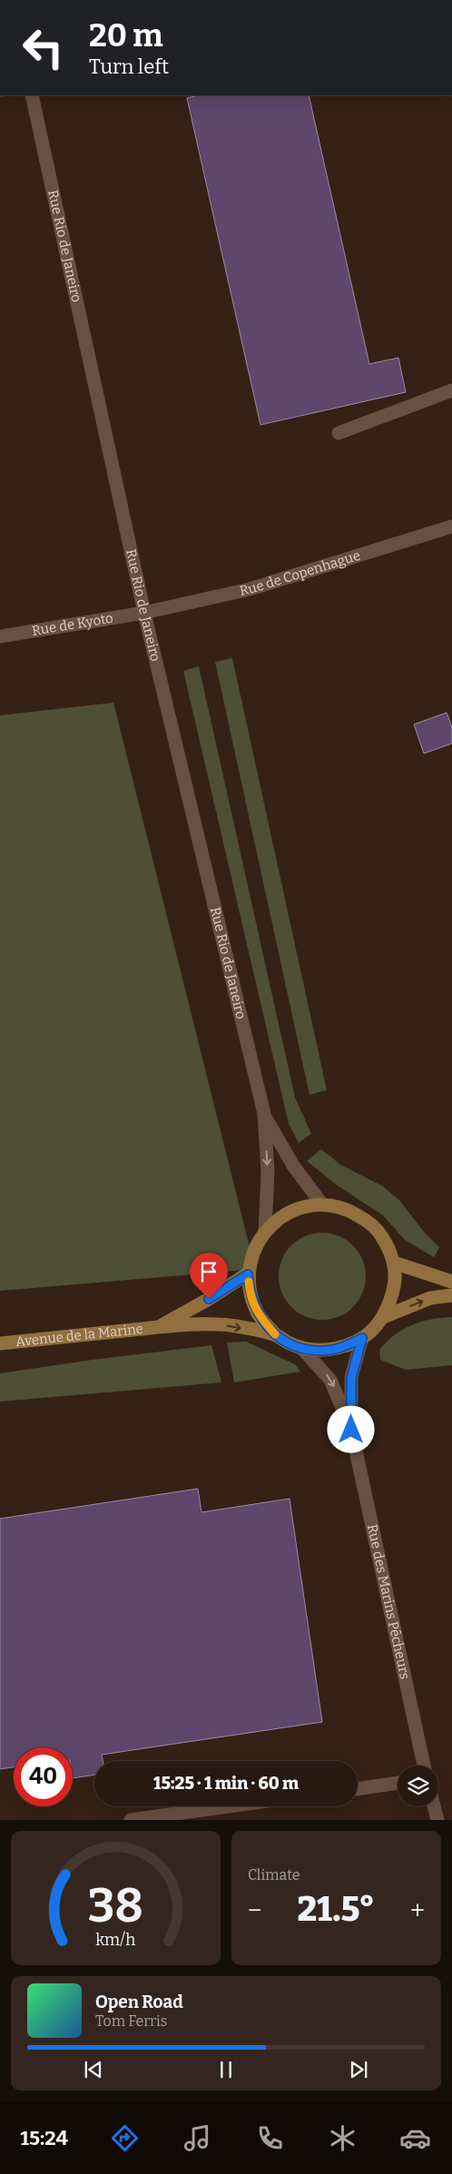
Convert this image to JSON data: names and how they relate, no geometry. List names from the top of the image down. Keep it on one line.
{"streets":{"main road":["Avenue de la Marine"],"street":["Rue Rio de Janeiro","Rue de Copenhague","Rue de Kyoto","Rue des Marins Pêcheurs"]},"crossings":[["Rue Rio de Janeiro","Rue de Copenhague"],["Rue Rio de Janeiro","Rue de Kyoto"],["Rue Rio de Janeiro","Avenue de la Marine"],["Rue Rio de Janeiro","Rue des Marins Pêcheurs"],["Rue de Copenhague","Rue de Kyoto"],["Avenue de la Marine","Rue des Marins Pêcheurs"]],"page":{"turn":["20 m","Turn left"],"limit":"40","trip":"15:25 · 1 min · 60 m","tile":"Climate","heat":["−","21.5°","+"],"song":["Open Road","Tom Ferris"],"tabs":"15:24","gauge":["38","km/h"]}}
